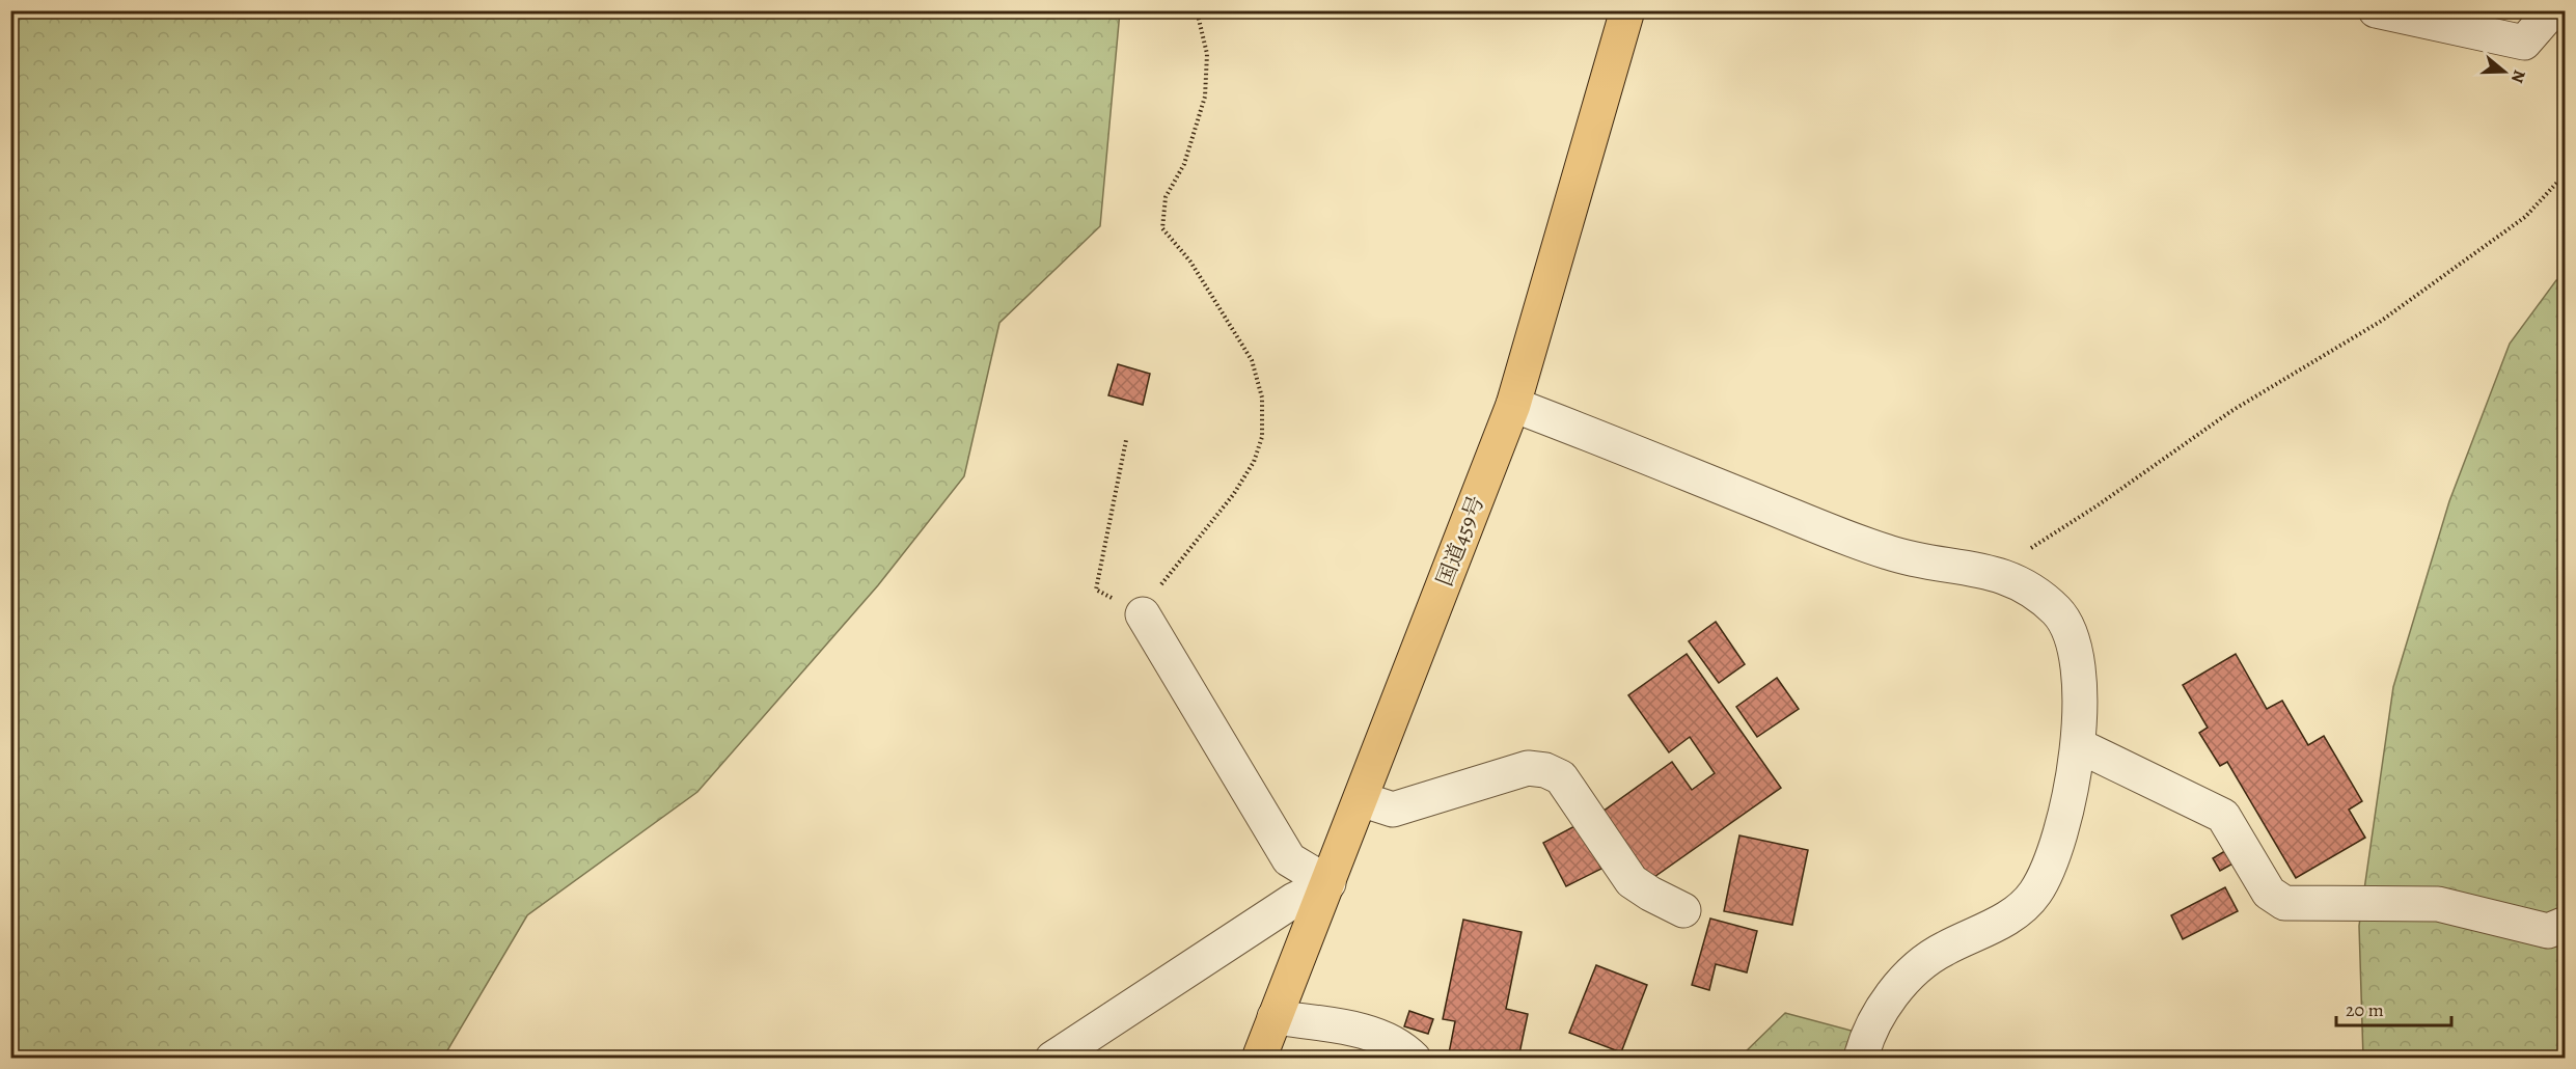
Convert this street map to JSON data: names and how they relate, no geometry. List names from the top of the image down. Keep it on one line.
{"streets":{"highway":["国道459号"]},"scale_bar":"20 m","north":"right"}
